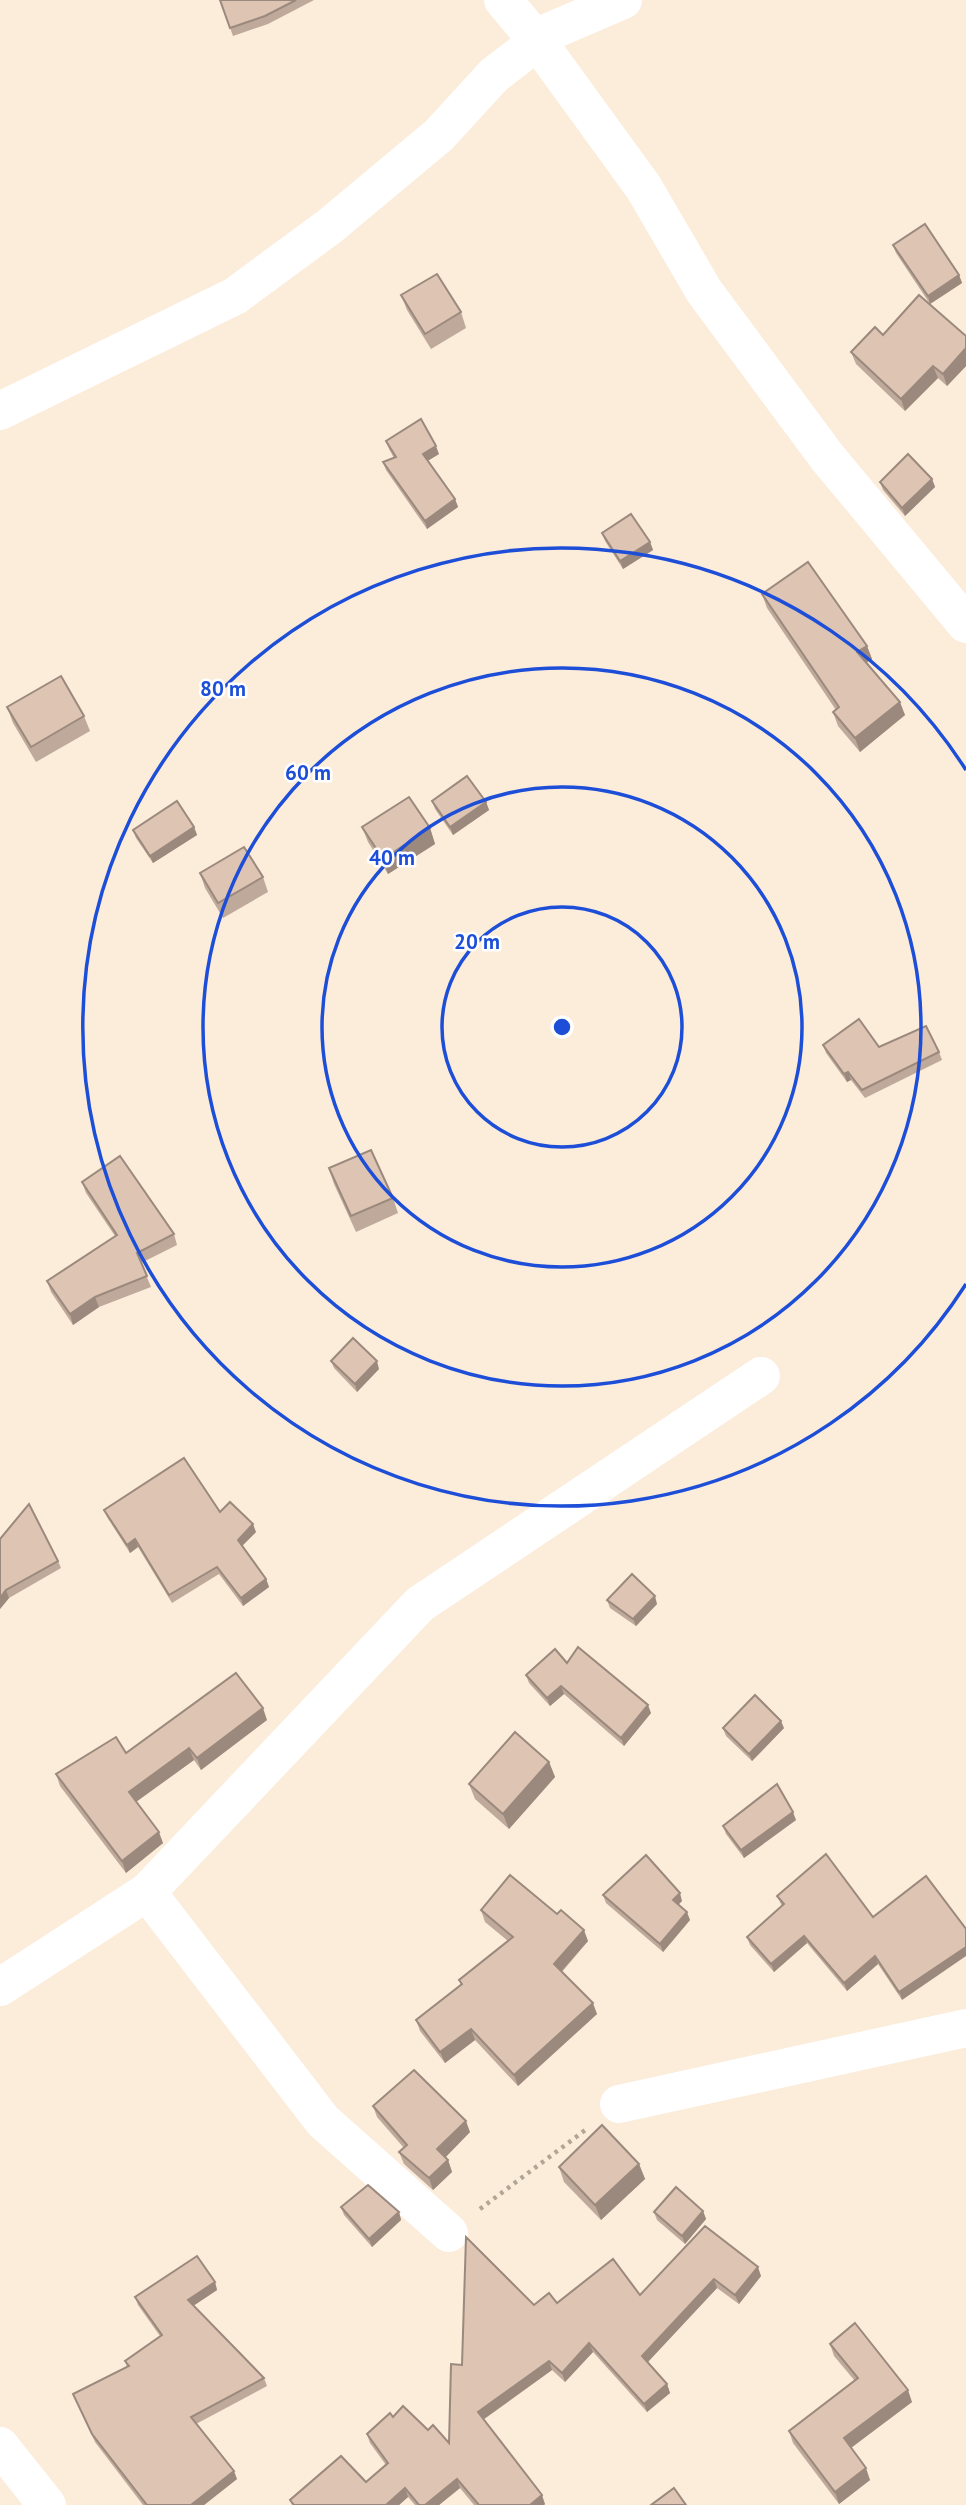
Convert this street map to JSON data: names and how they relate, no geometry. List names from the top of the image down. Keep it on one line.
{"rings":["80 m","60 m","40 m","20 m"]}
